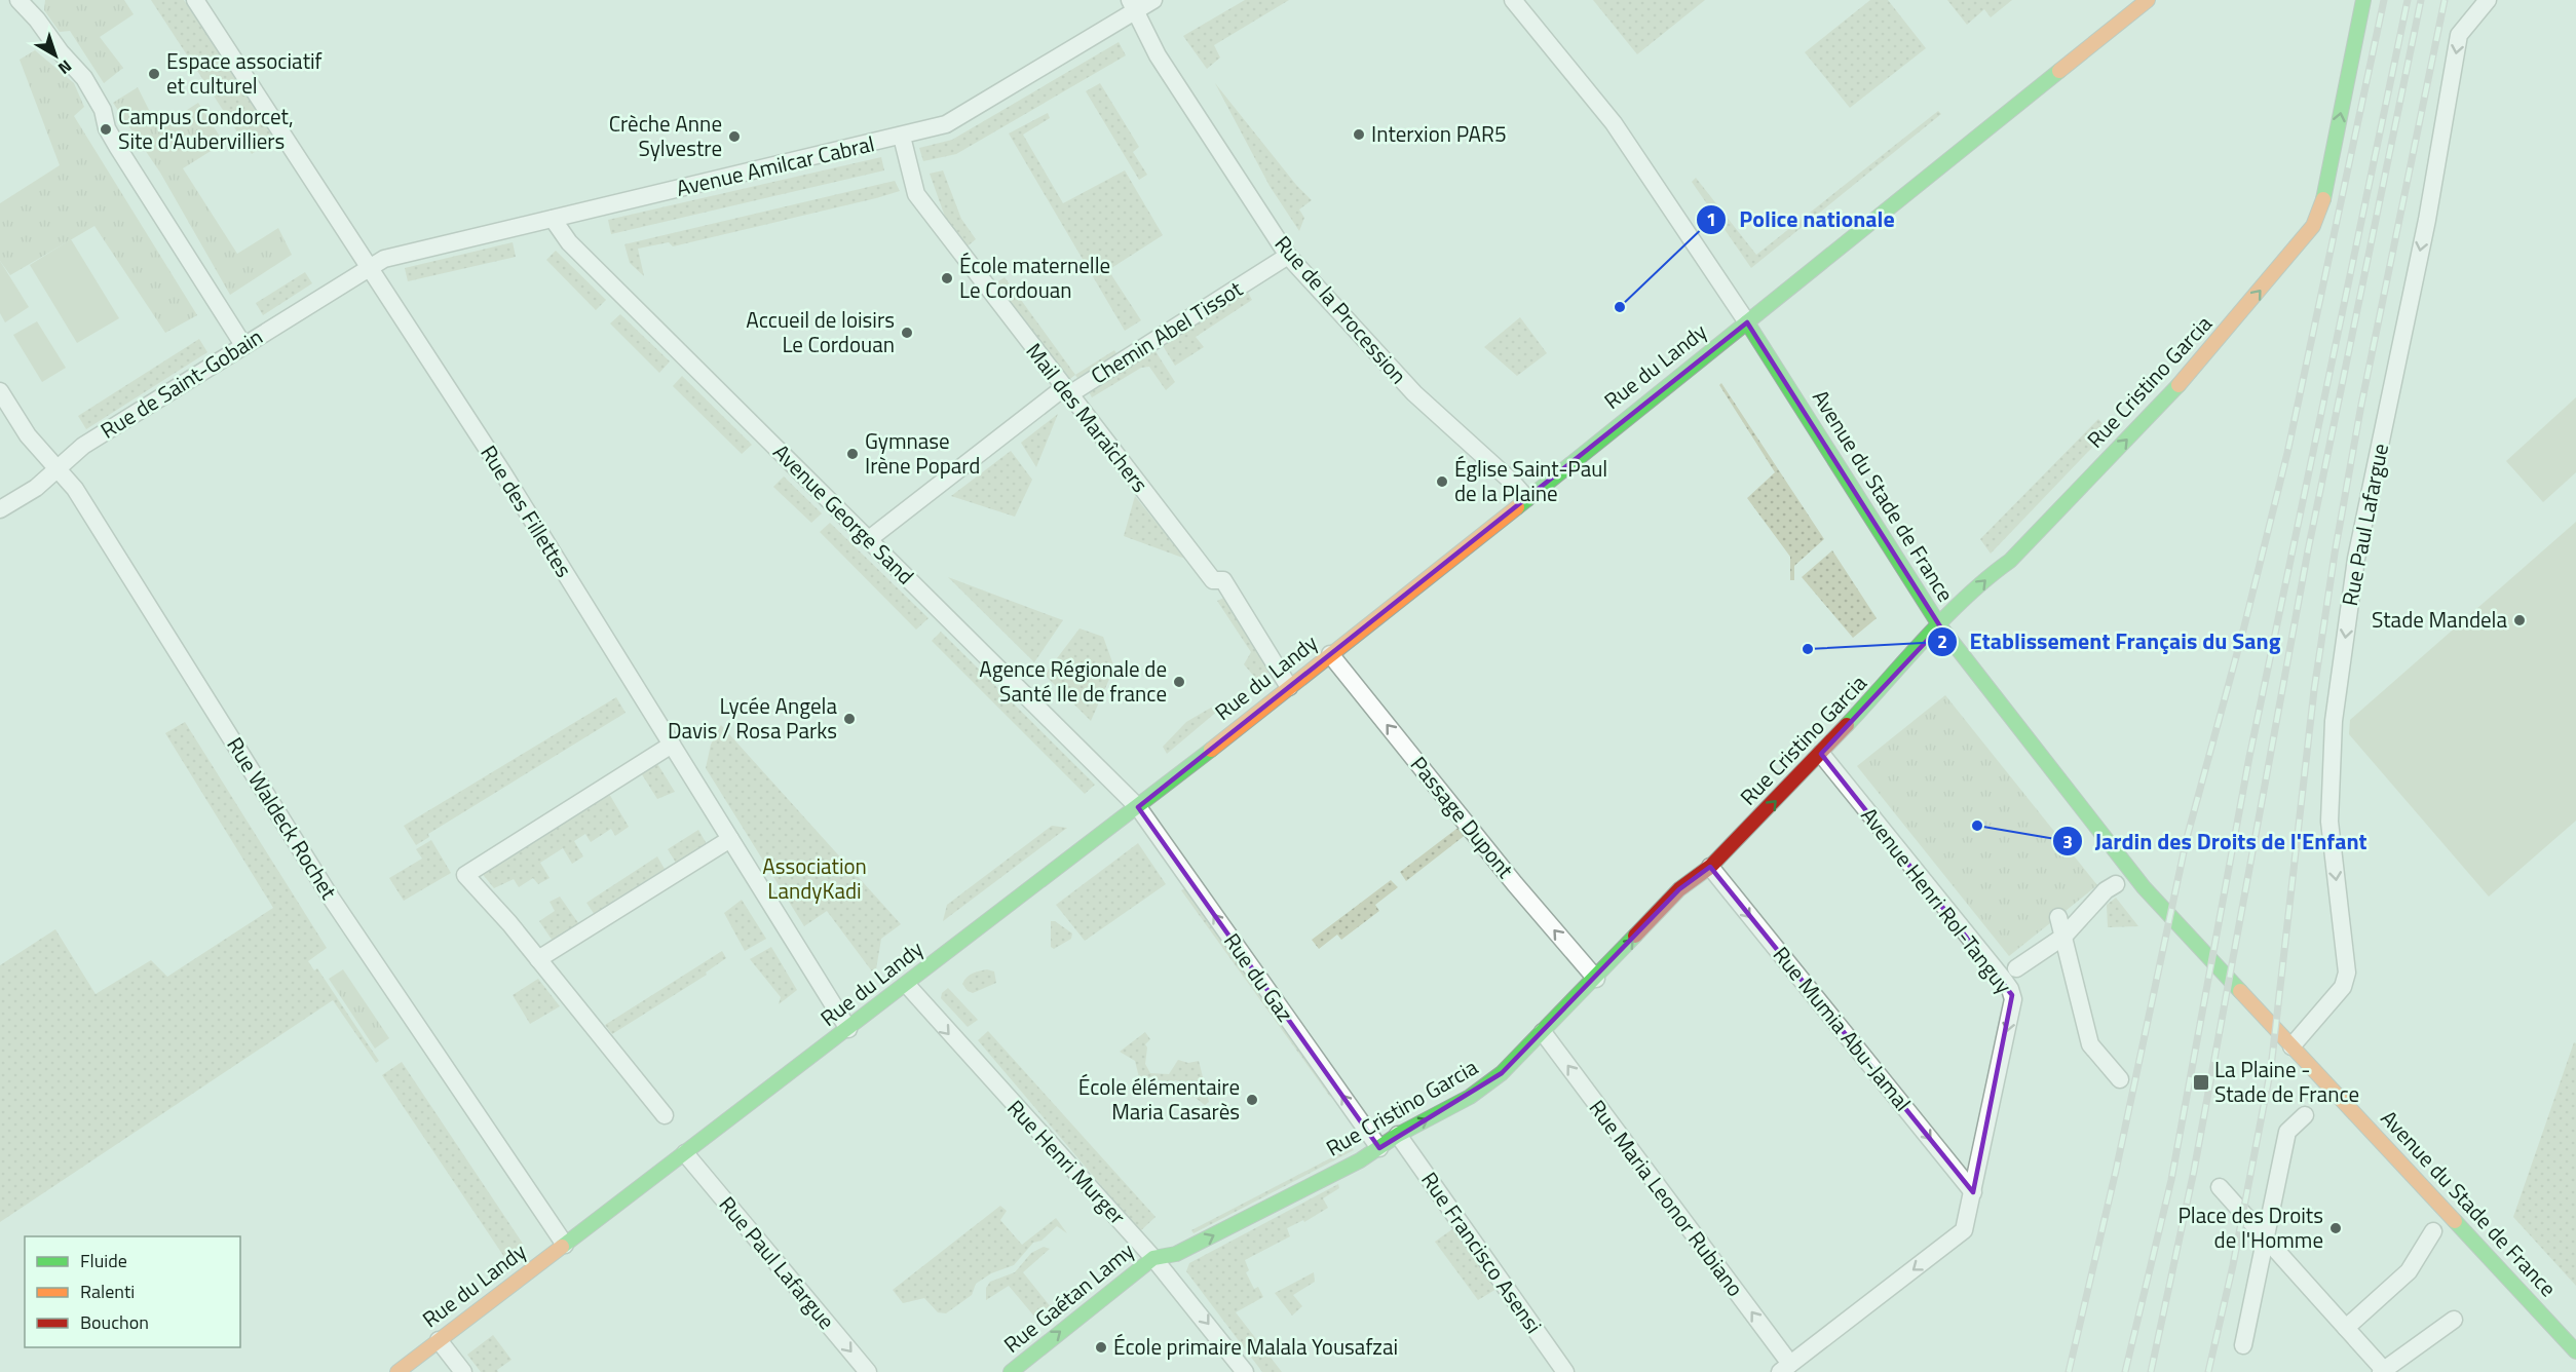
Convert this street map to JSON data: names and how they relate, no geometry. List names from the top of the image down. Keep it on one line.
{"streets":{"street":["Avenue Amilcar Cabral","Rue de la Procession","Chemin Abel Tissot","Rue du Landy","Rue Cristino Garcia","Rue de Saint-Gobain","Mail des Maraîchers","Avenue du Stade de France","Rue des Fillettes","Avenue George Sand","Rue Paul Lafargue","Passage Dupont","Rue Waldeck Rochet","Avenue Henri Rol-Tanguy","Rue du Gaz","Rue Mumia Abu-Jamal","Rue Henri Murger","Rue Maria Leonor Rubiano","Rue Francisco Asensi","Rue Gaétan Lamy"]},"crossings":[["Avenue Amilcar Cabral","Rue de la Procession"],["Avenue Amilcar Cabral","Rue de Saint-Gobain"],["Avenue Amilcar Cabral","Mail des Maraîchers"],["Avenue Amilcar Cabral","Rue des Fillettes"],["Avenue Amilcar Cabral","Avenue George Sand"],["Rue de la Procession","Chemin Abel Tissot"],["Rue de la Procession","Rue du Landy"],["Chemin Abel Tissot","Mail des Maraîchers"],["Chemin Abel Tissot","Avenue George Sand"],["Rue du Landy","Mail des Maraîchers"],["Rue du Landy","Avenue du Stade de France"],["Rue du Landy","Rue des Fillettes"],["Rue du Landy","Avenue George Sand"],["Rue du Landy","Rue Paul Lafargue"],["Rue du Landy","Passage Dupont"],["Rue du Landy","Rue Waldeck Rochet"],["Rue du Landy","Rue du Gaz"],["Rue du Landy","Rue Henri Murger"],["Rue Cristino Garcia","Avenue du Stade de France"],["Rue Cristino Garcia","Passage Dupont"],["Rue Cristino Garcia","Avenue Henri Rol-Tanguy"],["Rue Cristino Garcia","Rue du Gaz"],["Rue Cristino Garcia","Rue Mumia Abu-Jamal"],["Rue Cristino Garcia","Rue Henri Murger"],["Rue Cristino Garcia","Rue Maria Leonor Rubiano"],["Rue Cristino Garcia","Rue Francisco Asensi"],["Rue Cristino Garcia","Rue Gaétan Lamy"],["Rue de Saint-Gobain","Rue des Fillettes"],["Rue de Saint-Gobain","Rue Waldeck Rochet"],["Avenue du Stade de France","Rue Paul Lafargue"],["Avenue George Sand","Rue du Gaz"],["Avenue Henri Rol-Tanguy","Rue Mumia Abu-Jamal"],["Avenue Henri Rol-Tanguy","Rue Maria Leonor Rubiano"],["Rue Henri Murger","Rue Gaétan Lamy"]],"one_way":["Rue Cristino Garcia","Rue Paul Lafargue","Passage Dupont","Rue du Gaz","Rue Mumia Abu-Jamal","Rue Henri Murger","Rue Maria Leonor Rubiano","Rue Gaétan Lamy"],"parks":["Association LandyKadi"],"places":{"other":["Espace associatif et culturel","Campus Condorcet, Site d'Aubervilliers","Interxion PAR5","Crèche Anne Sylvestre","École maternelle Le Cordouan","Police nationale","Accueil de loisirs Le Cordouan","Gymnase Irène Popard","Église Saint-Paul de la Plaine","Stade Mandela","Etablissement Français du Sang","Agence Régionale de Santé Ile de france","Lycée Angela Davis / Rosa Parks","Jardin des Droits de l'Enfant","École élémentaire Maria Casarès","Place des Droits de l'Homme","École primaire Malala Yousafzai"],"transit":["La Plaine - Stade de France"]},"legend":["Fluide","Ralenti","Bouchon"],"north":"bottom right"}
